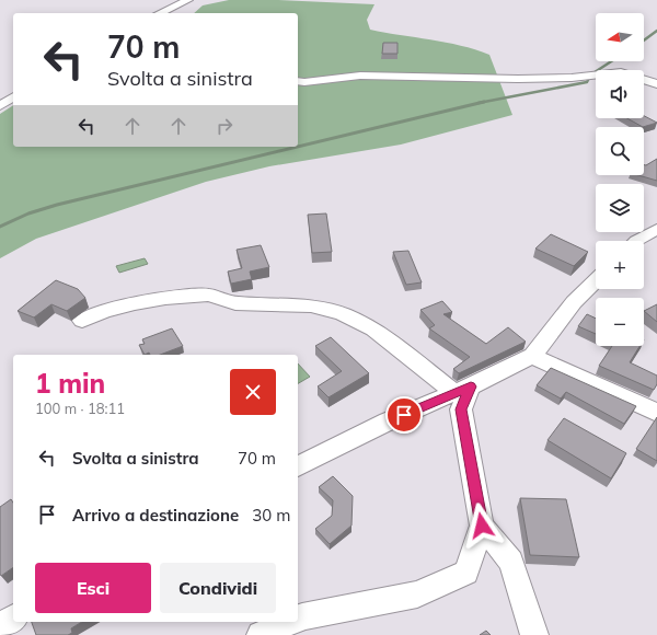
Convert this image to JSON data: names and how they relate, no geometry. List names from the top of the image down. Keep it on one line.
{"north":"left","page":{"map_buttons":["+","−"],"turn":["70 m","Svolta a sinistra"],"heading":["1 min","100 m · 18:11"],"list":[{"name":"Svolta a sinistra","value":"70 m"},{"name":"Arrivo a destinazione","value":"30 m"}],"buttons":["Esci","Condividi"]}}
